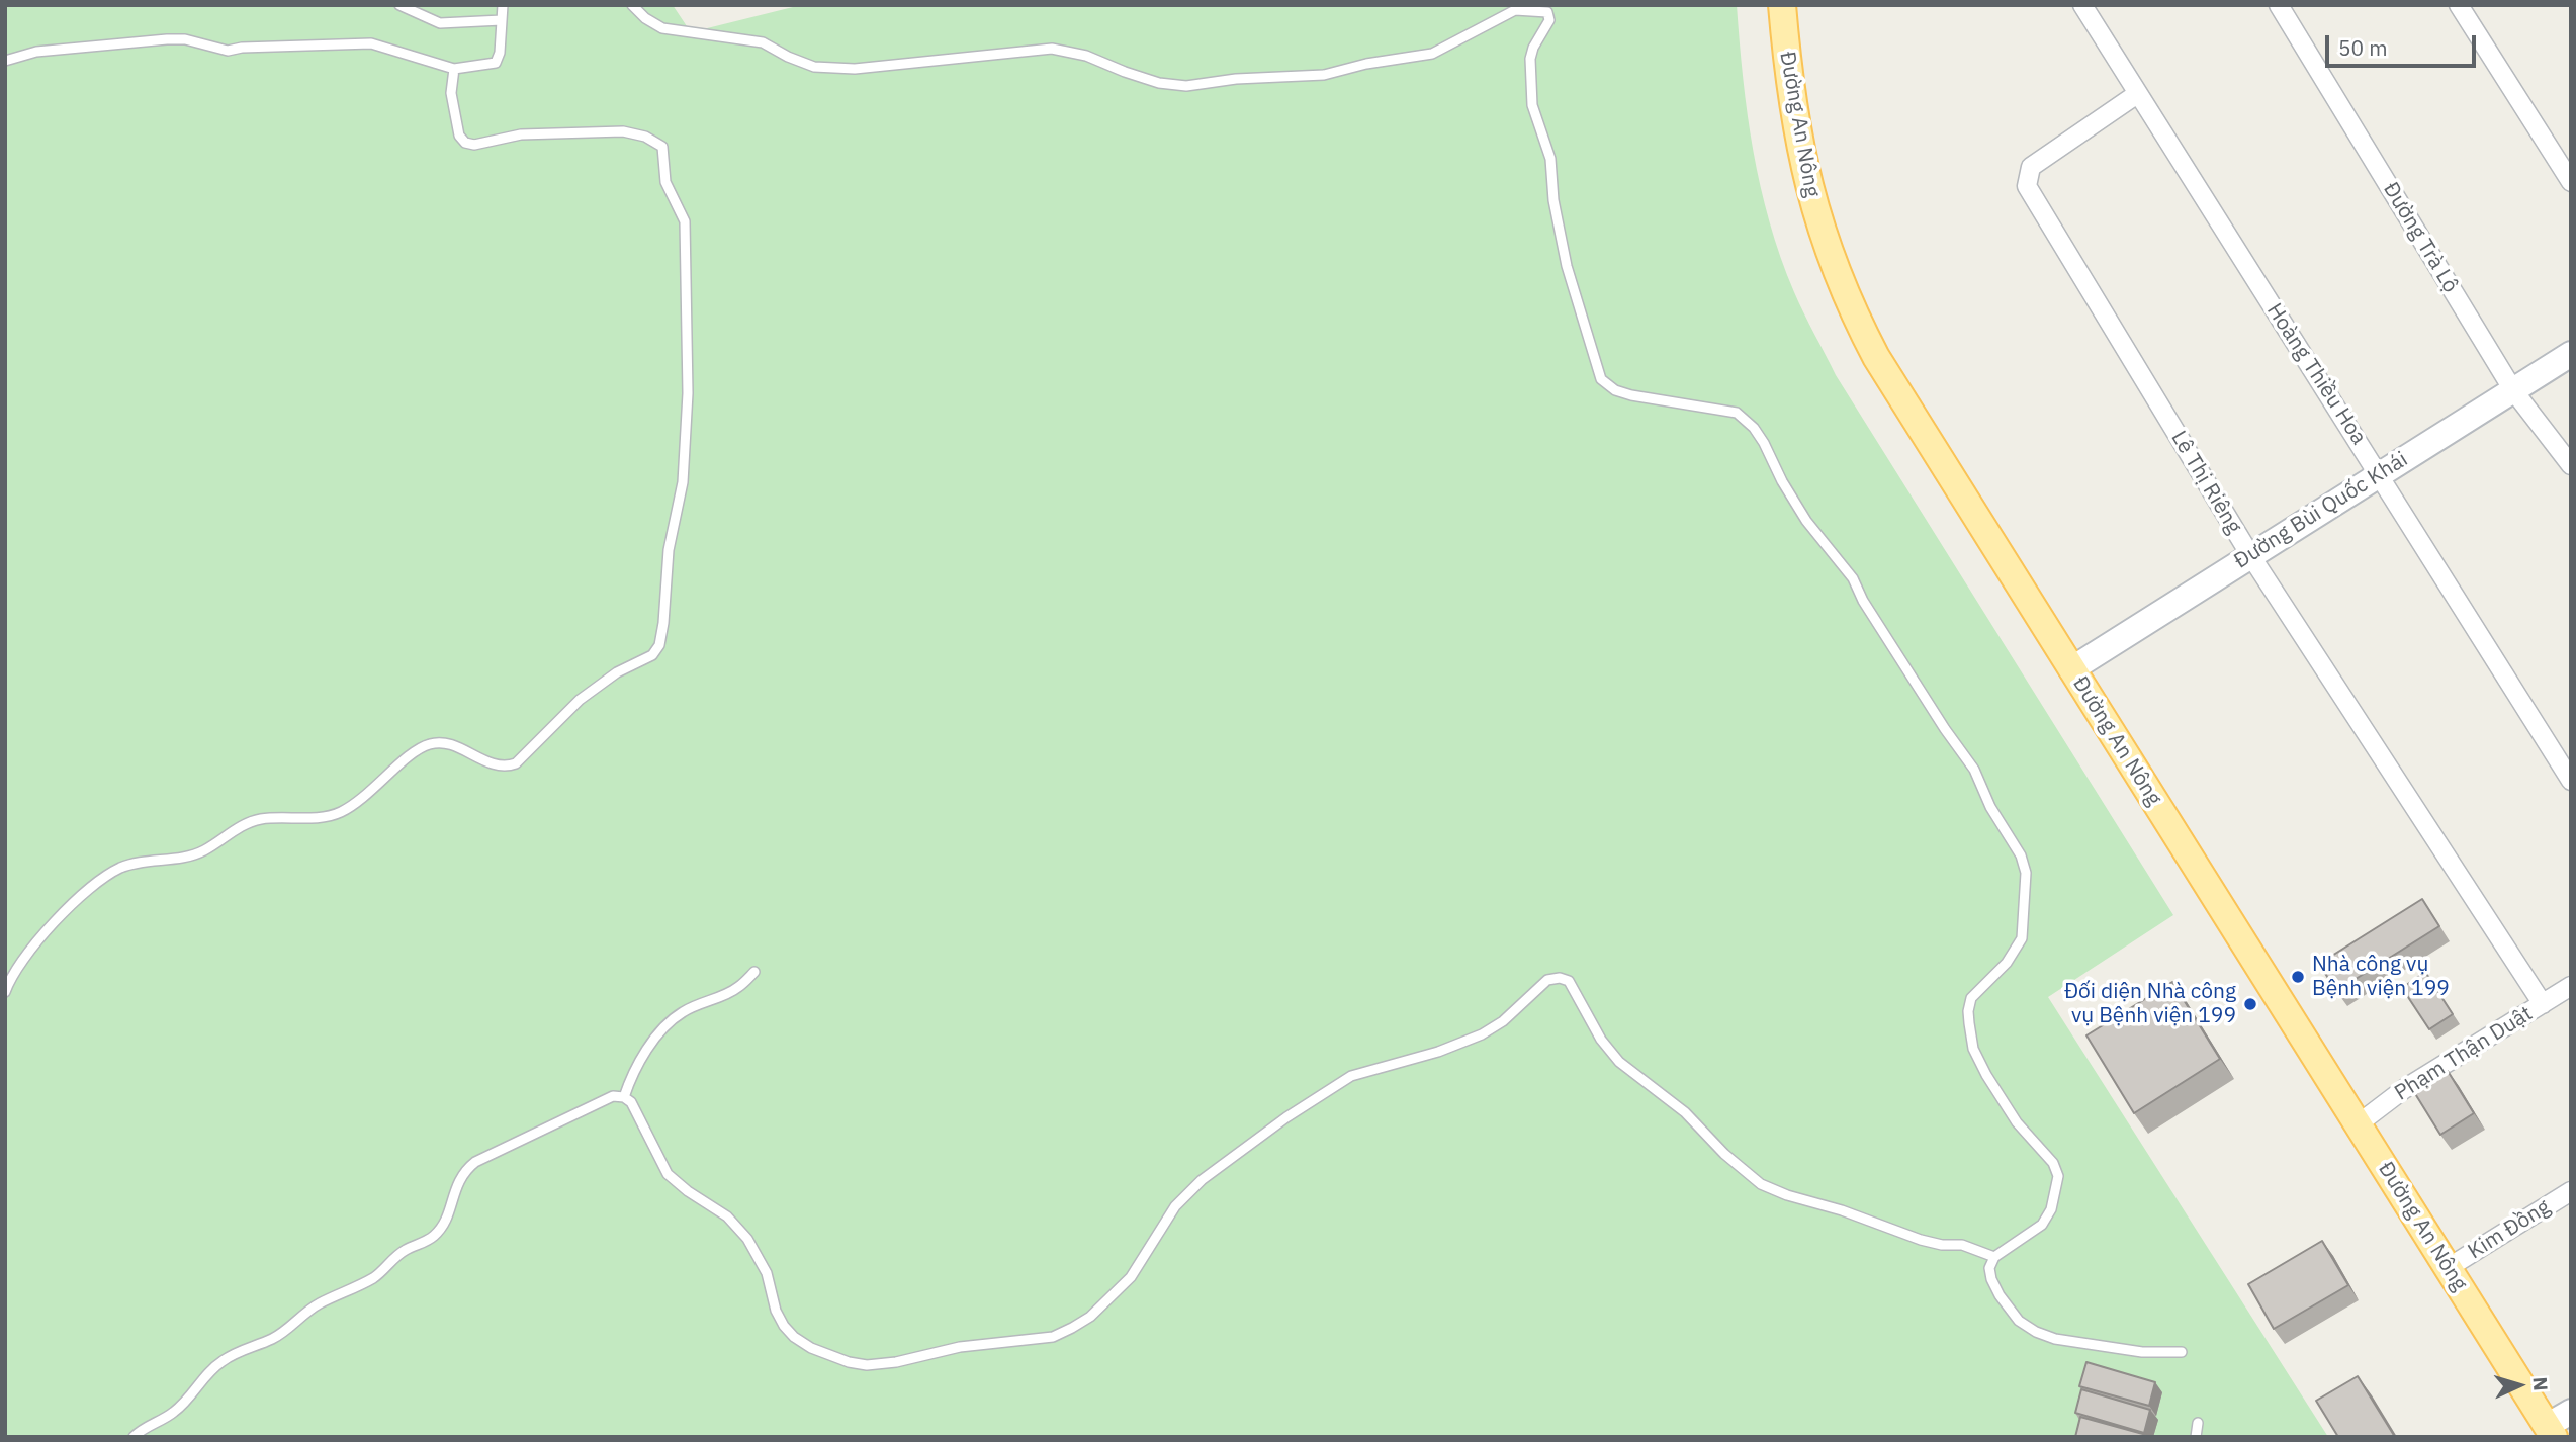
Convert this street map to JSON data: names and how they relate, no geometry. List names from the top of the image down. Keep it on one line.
{"streets":{"main road":["Đường An Nông"],"street":["Đường Trà Lộ","Hoàng Thiều Hoa","Lê Thị Riêng","Đường Bùi Quốc Khái","Phạm Thận Duật","Kim Đồng"]},"crossings":[["Đường An Nông","Đường Bùi Quốc Khái"],["Đường An Nông","Phạm Thận Duật"],["Đường An Nông","Kim Đồng"],["Đường Trà Lộ","Đường Bùi Quốc Khái"],["Hoàng Thiều Hoa","Lê Thị Riêng"],["Hoàng Thiều Hoa","Đường Bùi Quốc Khái"],["Lê Thị Riêng","Đường Bùi Quốc Khái"],["Lê Thị Riêng","Phạm Thận Duật"]],"places":["Nhà công vụ Bệnh viện 199","Đối diện Nhà công vụ Bệnh viện 199"],"scale_bar":"50 m","north":"right"}
